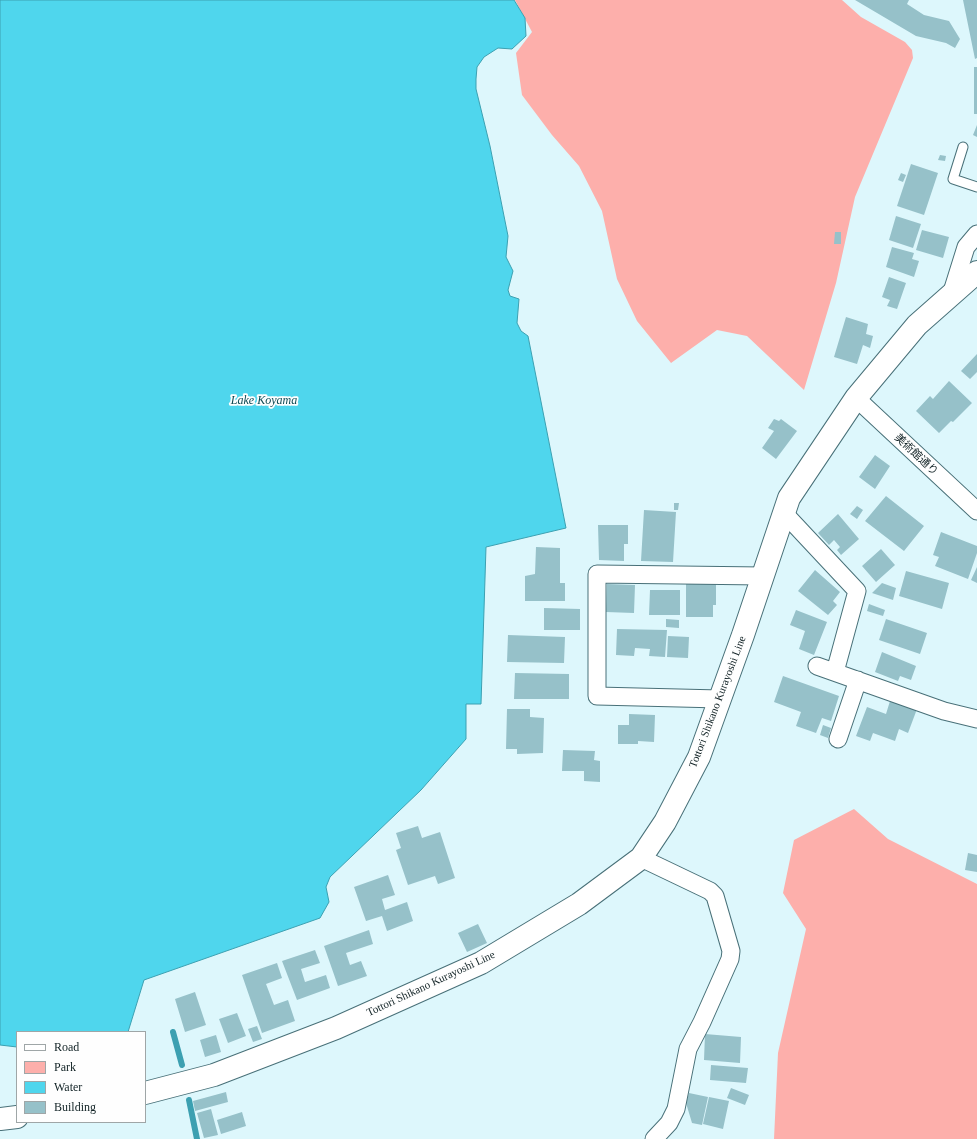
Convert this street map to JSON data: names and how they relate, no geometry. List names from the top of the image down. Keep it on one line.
{"streets":{"main road":["Tottori Shikano Kurayoshi Line"],"street":["美術館通り"]},"crossings":[["美術館通り","Tottori Shikano Kurayoshi Line"]],"water":["Lake Koyama"],"legend":["Road","Park","Water","Building"]}
